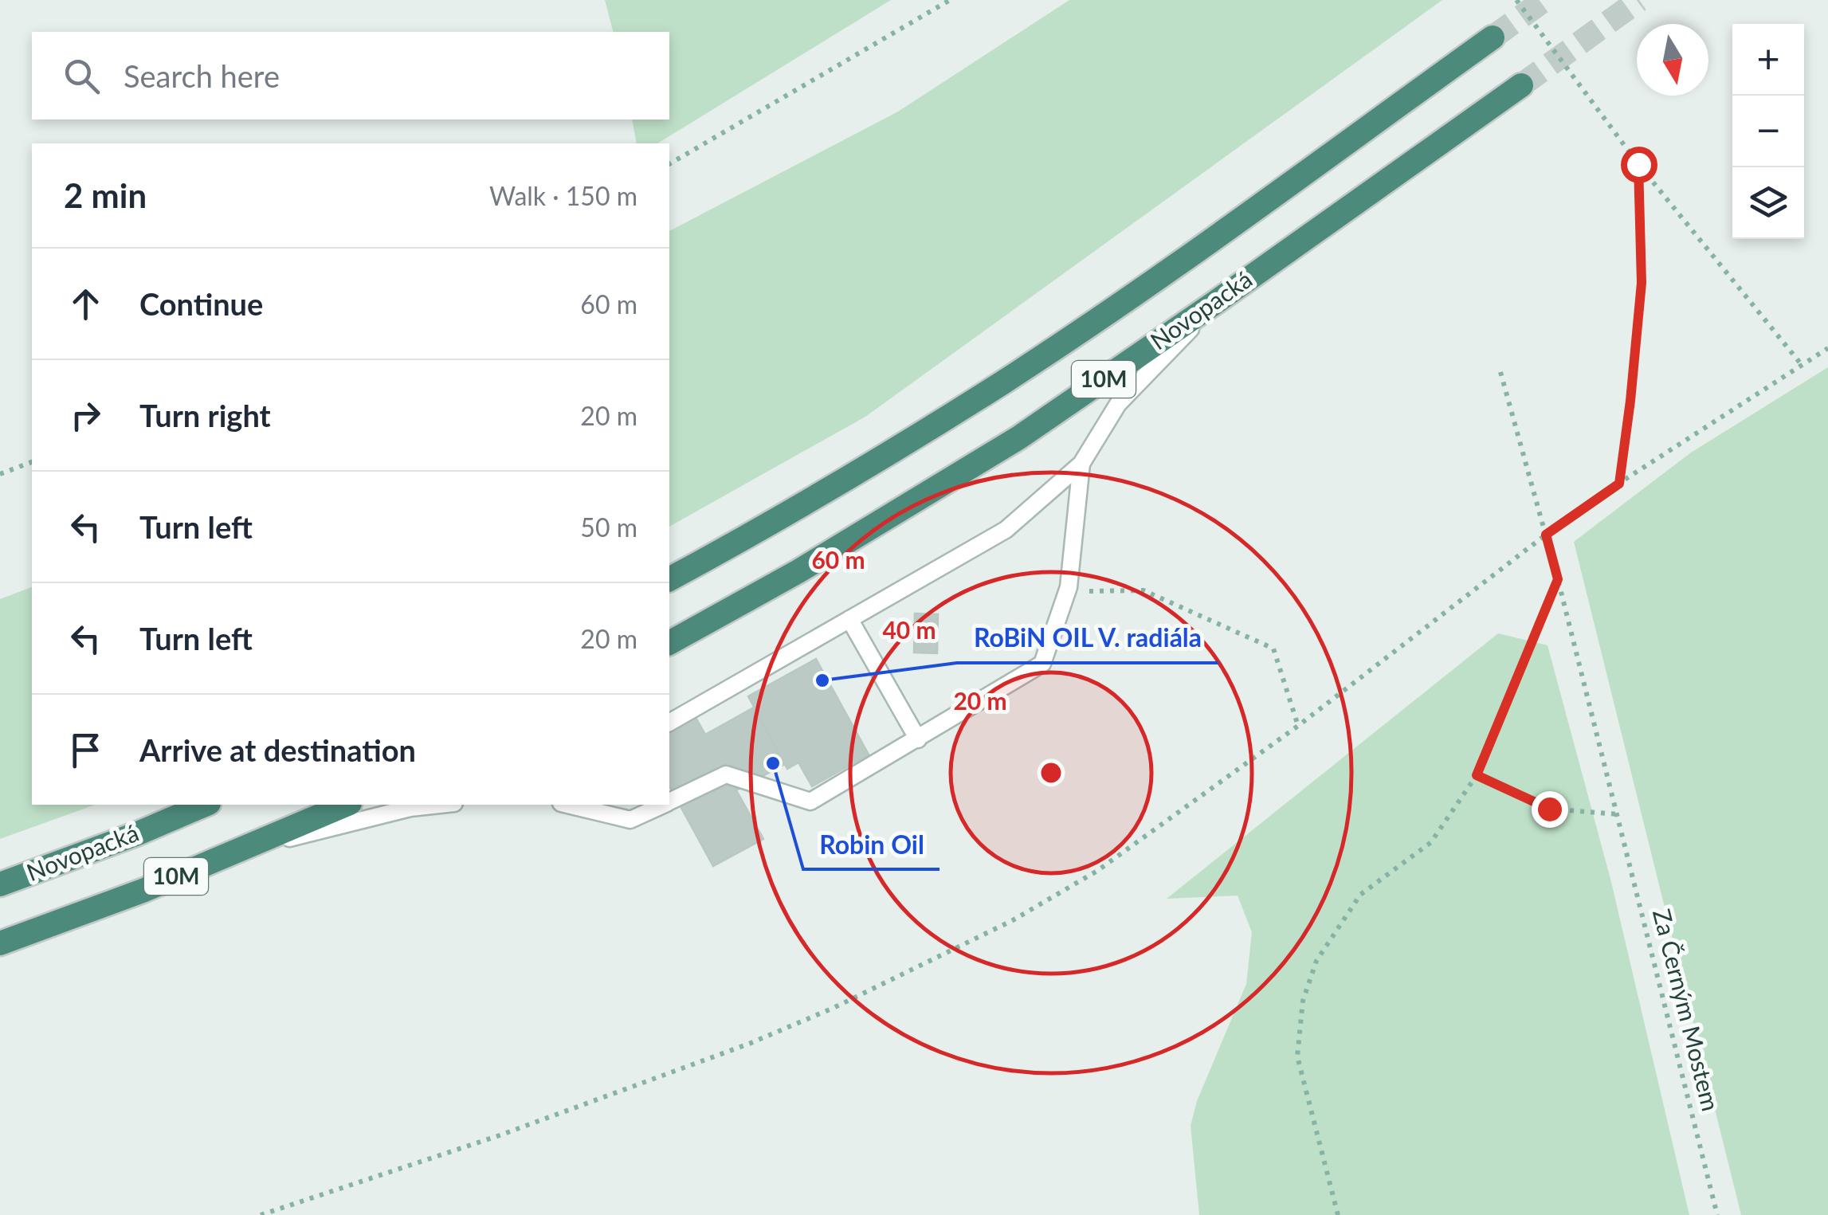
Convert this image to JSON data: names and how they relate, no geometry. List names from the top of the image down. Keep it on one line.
{"streets":{"highway":["Novopacká","10M"],"path":["Za Černým Mostem"]},"places":["RoBiN OIL V. radiála","Robin Oil"],"north":"bottom","page":{"map_buttons":["+","−"],"search":"Search here","heading":["2 min","Walk · 150 m"],"list":[["Continue","60 m"],["Turn right","20 m"],["Turn left","50 m"],["Turn left","20 m"],"Arrive at destination"]},"rings":["60 m","40 m","20 m"]}
